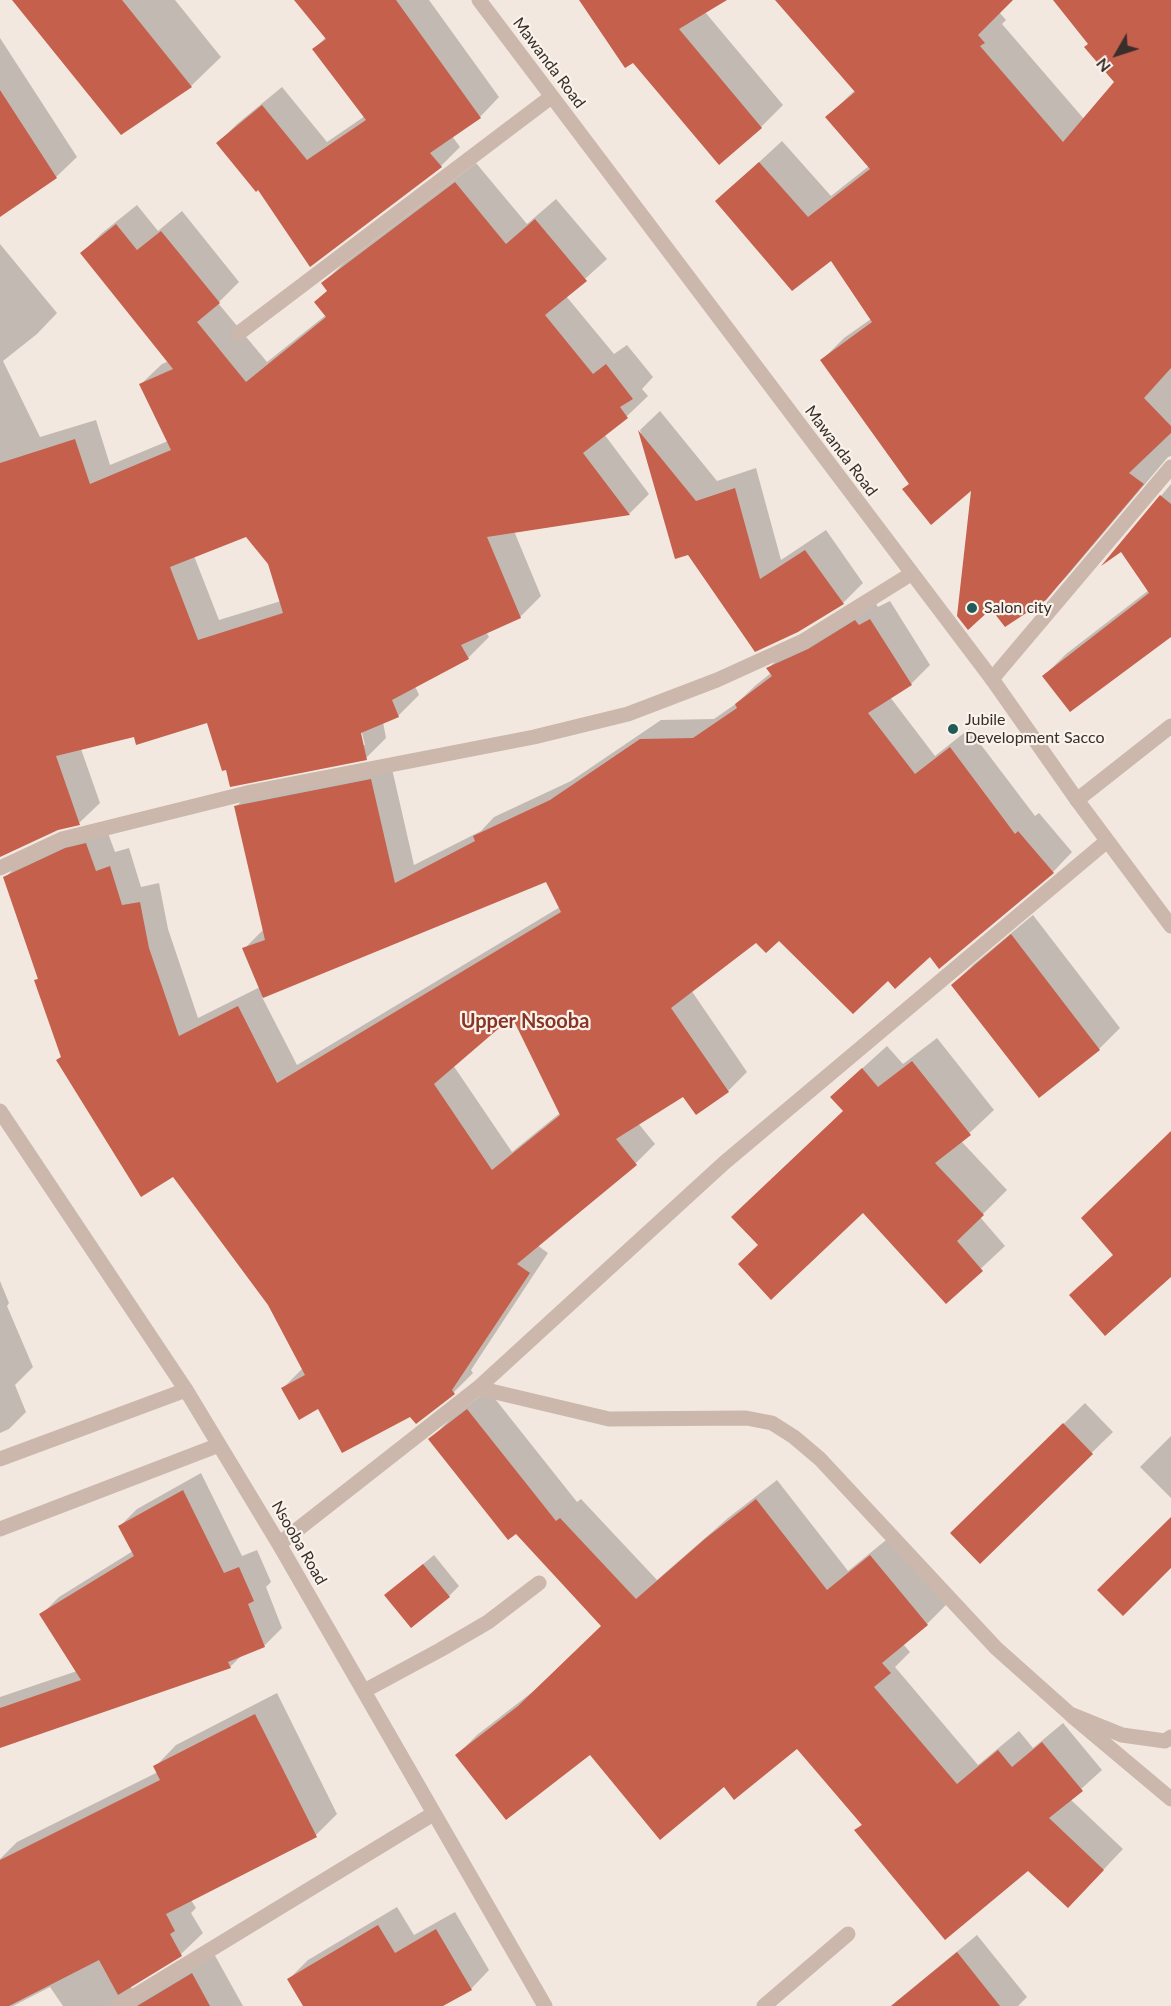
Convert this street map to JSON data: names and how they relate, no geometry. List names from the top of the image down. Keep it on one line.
{"streets":{"street":["Mawanda Road","Nsooba Road"]},"districts":["Upper Nsooba"],"places":["Salon city","Jubile Development Sacco"],"north":"bottom left"}
